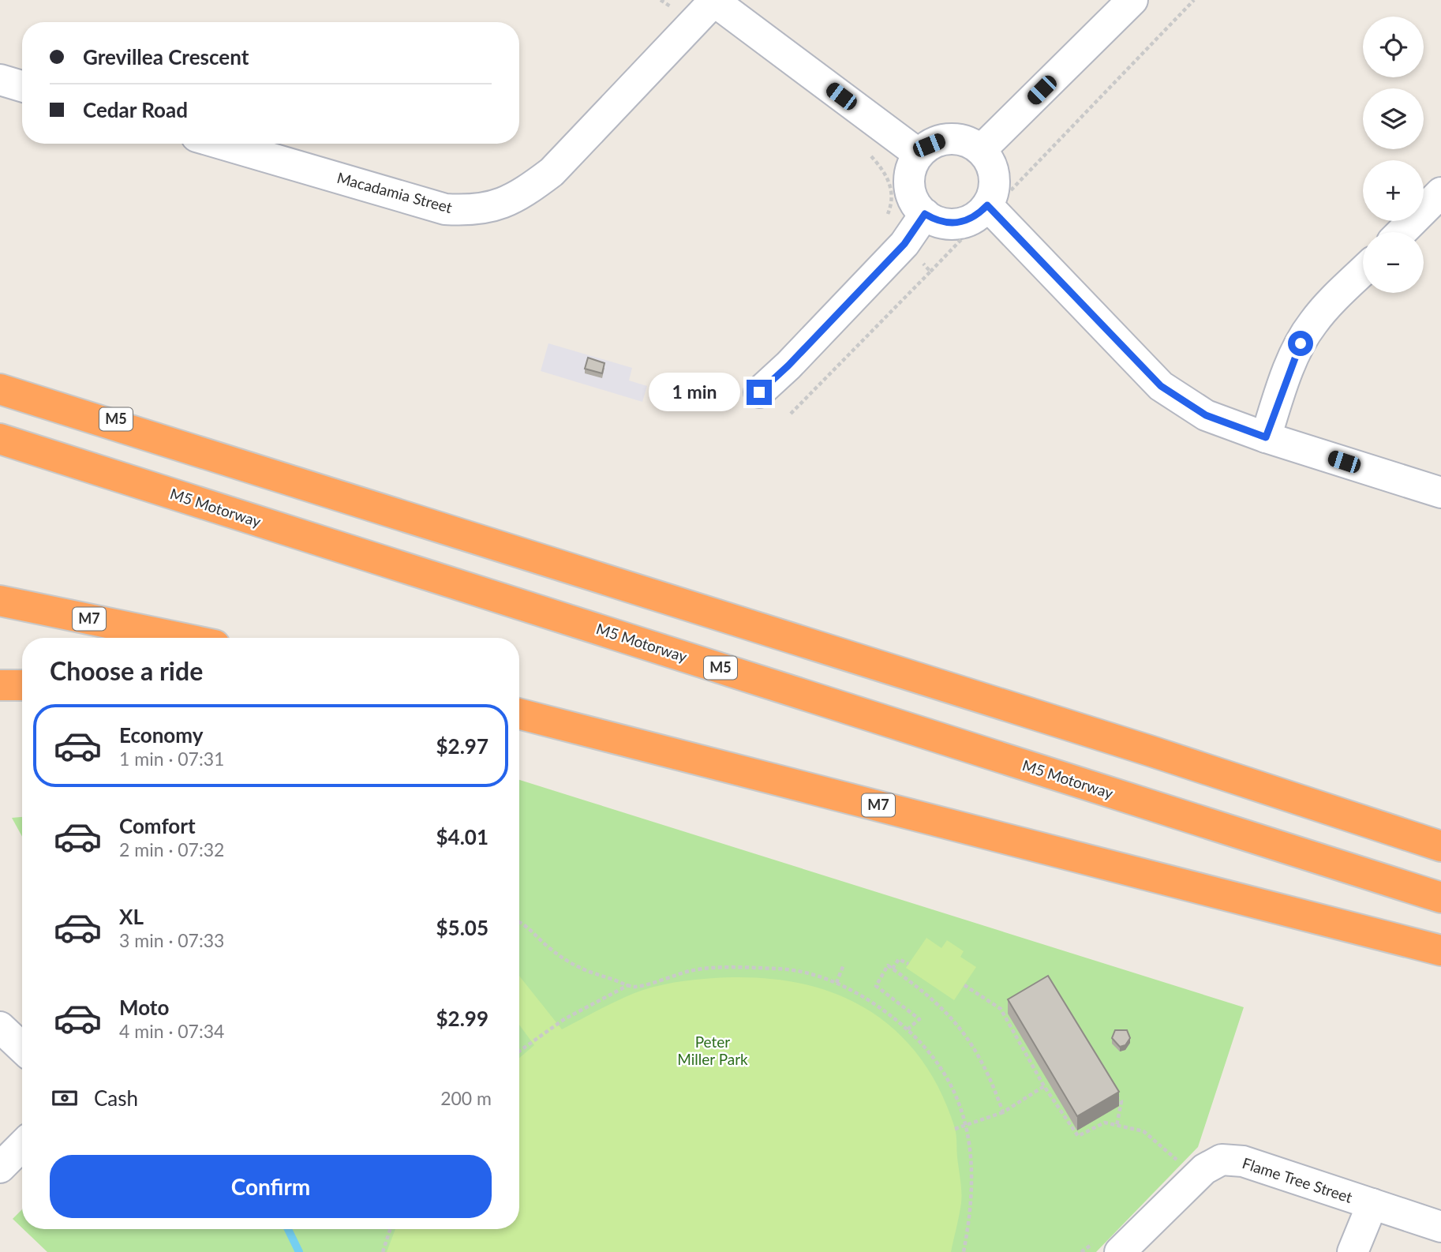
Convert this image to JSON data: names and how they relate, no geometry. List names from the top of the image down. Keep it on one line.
{"streets":{"highway":["M5","M5 Motorway","M7"],"street":["Macadamia Street","Flame Tree Street"]},"parks":["Peter Miller Park"],"page":{"map_buttons":["+","−"],"banner":["Grevillea Crescent","Cedar Road"],"bubble":"1 min","heading":"Choose a ride","list":[{"name":"Economy","note":"1 min · 07:31","value":"$2.97"},{"name":"Comfort","note":"2 min · 07:32","value":"$4.01"},{"name":"XL","note":"3 min · 07:33","value":"$5.05"},{"name":"Moto","note":"4 min · 07:34","value":"$2.99"}],"pay":["Cash","200 m"],"buttons":"Confirm"}}
